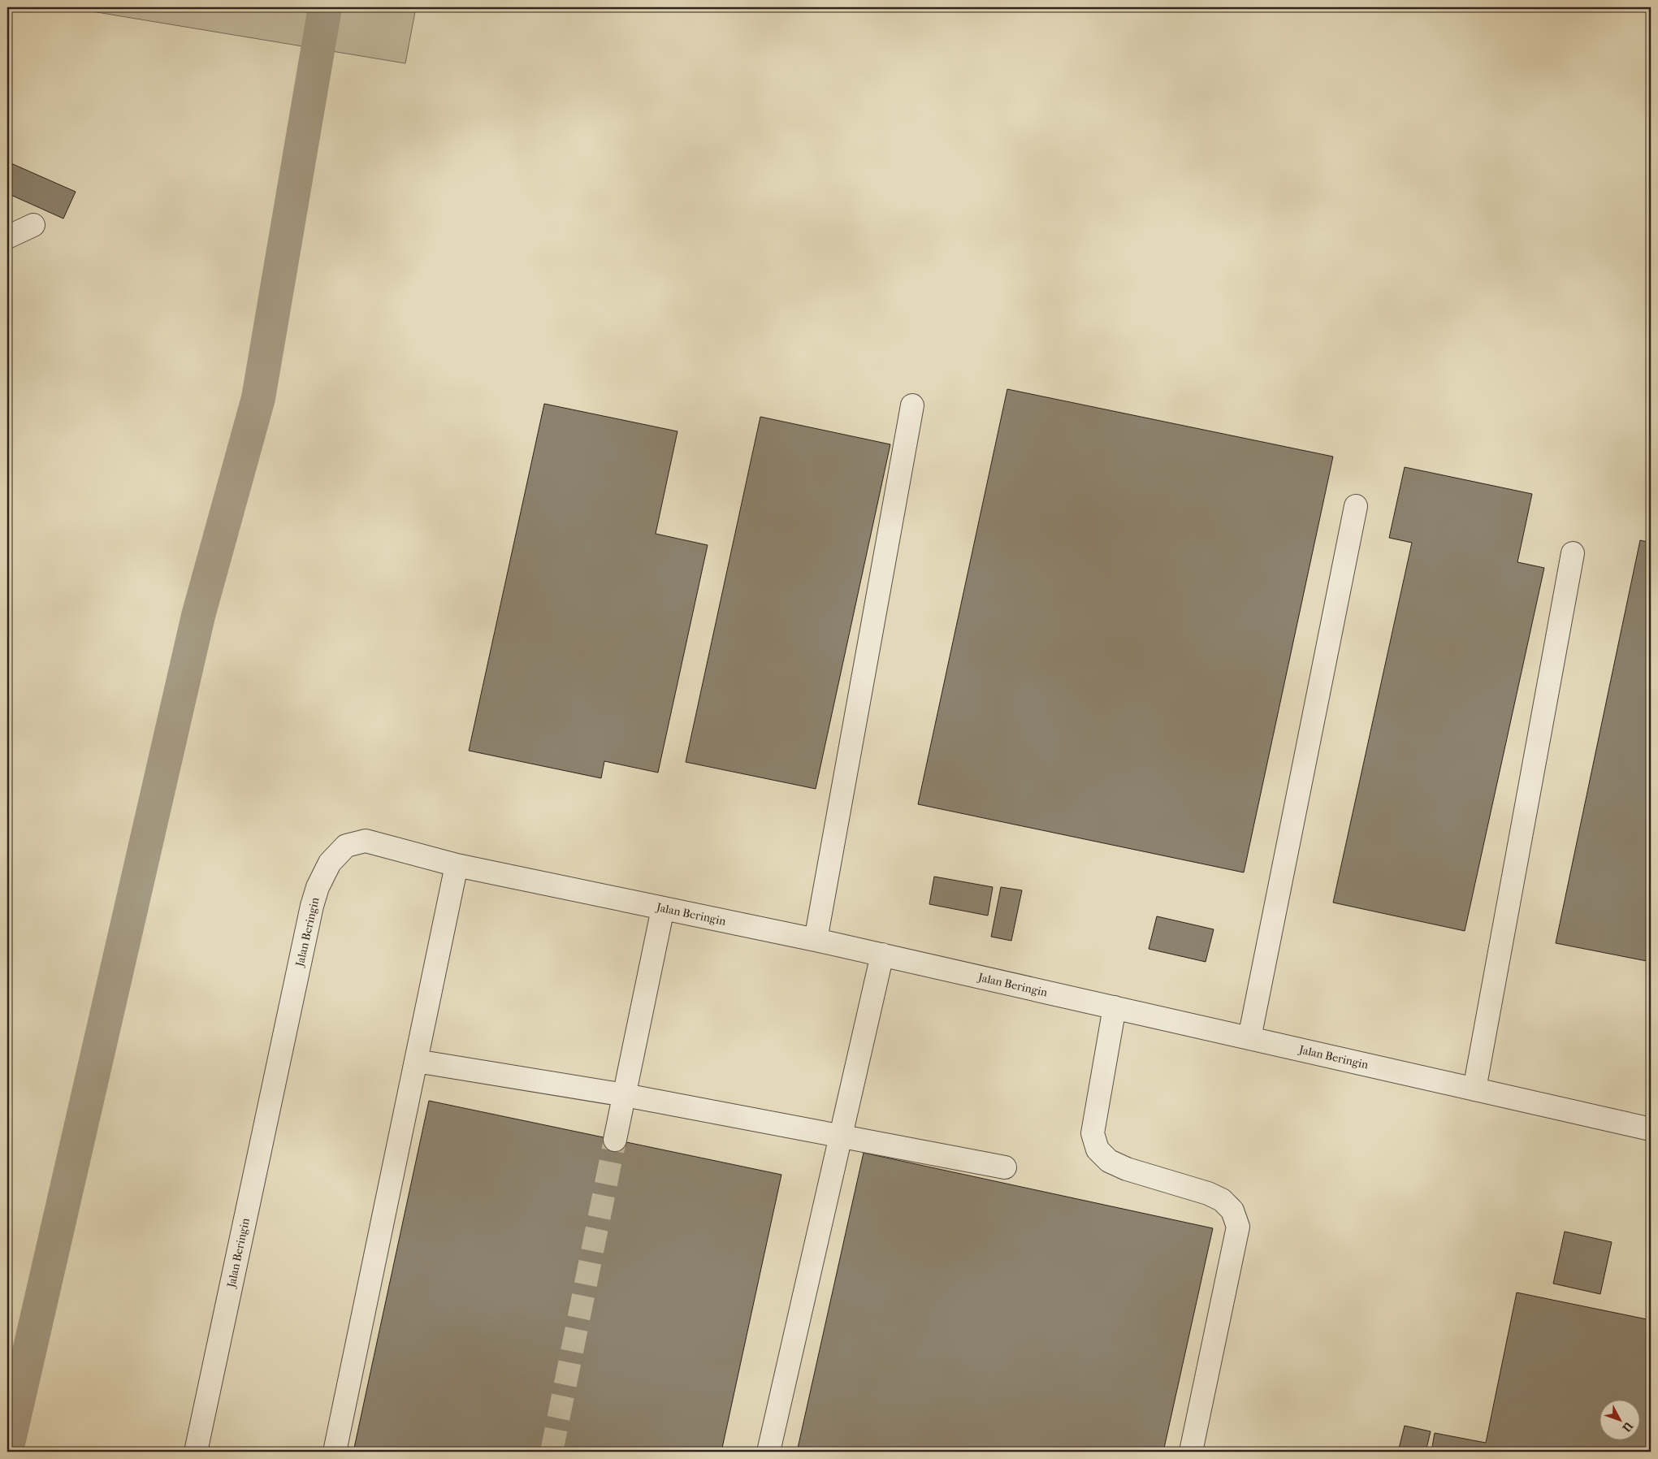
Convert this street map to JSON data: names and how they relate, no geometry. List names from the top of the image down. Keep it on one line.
{"streets":{"street":["Jalan Beringin"]},"north":"bottom right"}
